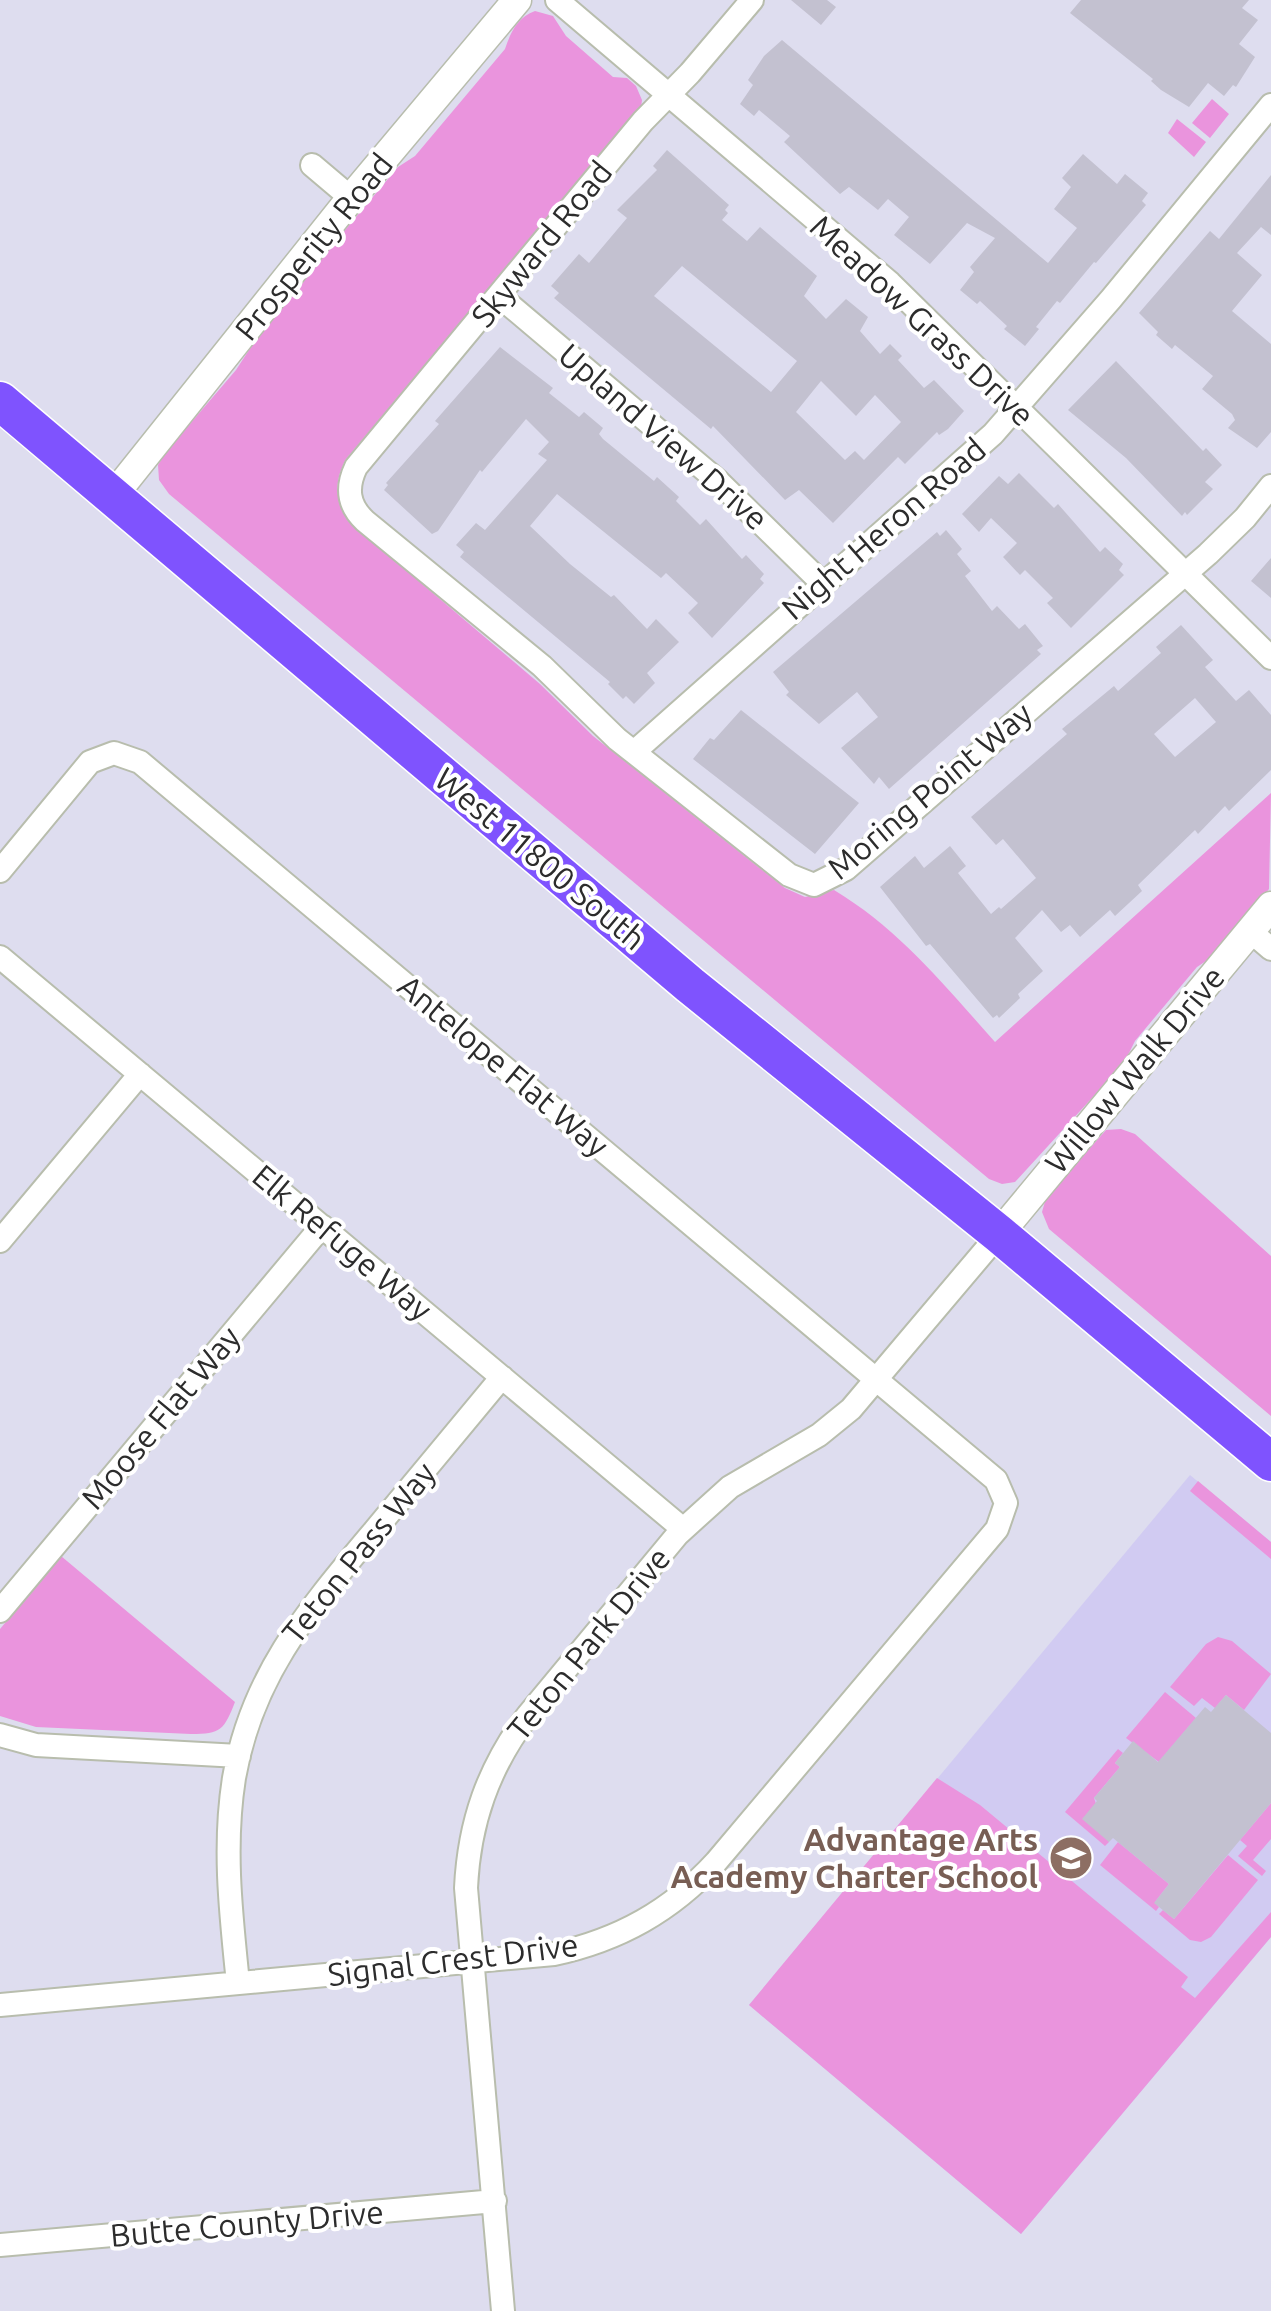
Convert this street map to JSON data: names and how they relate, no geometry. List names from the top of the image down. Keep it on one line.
{"streets":{"main road":["West 11800 South"],"street":["Skyward Road","Prosperity Road","Meadow Grass Drive","Upland View Drive","Night Heron Road","Moring Point Way","Antelope Flat Way","Willow Walk Drive","Elk Refuge Way","Moose Flat Way","Teton Pass Way","Teton Park Drive","Signal Crest Drive","Butte County Drive"]},"crossings":[["Skyward Road","Meadow Grass Drive"],["Skyward Road","Upland View Drive"],["Skyward Road","Moring Point Way"],["Prosperity Road","West 11800 South"],["Meadow Grass Drive","Night Heron Road"],["Meadow Grass Drive","Moring Point Way"],["Upland View Drive","Night Heron Road"],["Night Heron Road","Moring Point Way"],["West 11800 South","Willow Walk Drive"],["West 11800 South","Teton Park Drive"],["Antelope Flat Way","Teton Park Drive"],["Antelope Flat Way","Signal Crest Drive"],["Willow Walk Drive","Teton Park Drive"],["Elk Refuge Way","Moose Flat Way"],["Elk Refuge Way","Teton Pass Way"],["Elk Refuge Way","Teton Park Drive"],["Teton Pass Way","Signal Crest Drive"],["Teton Park Drive","Signal Crest Drive"],["Teton Park Drive","Butte County Drive"]],"places":{"school or university":["Advantage Arts Academy Charter School"]}}
